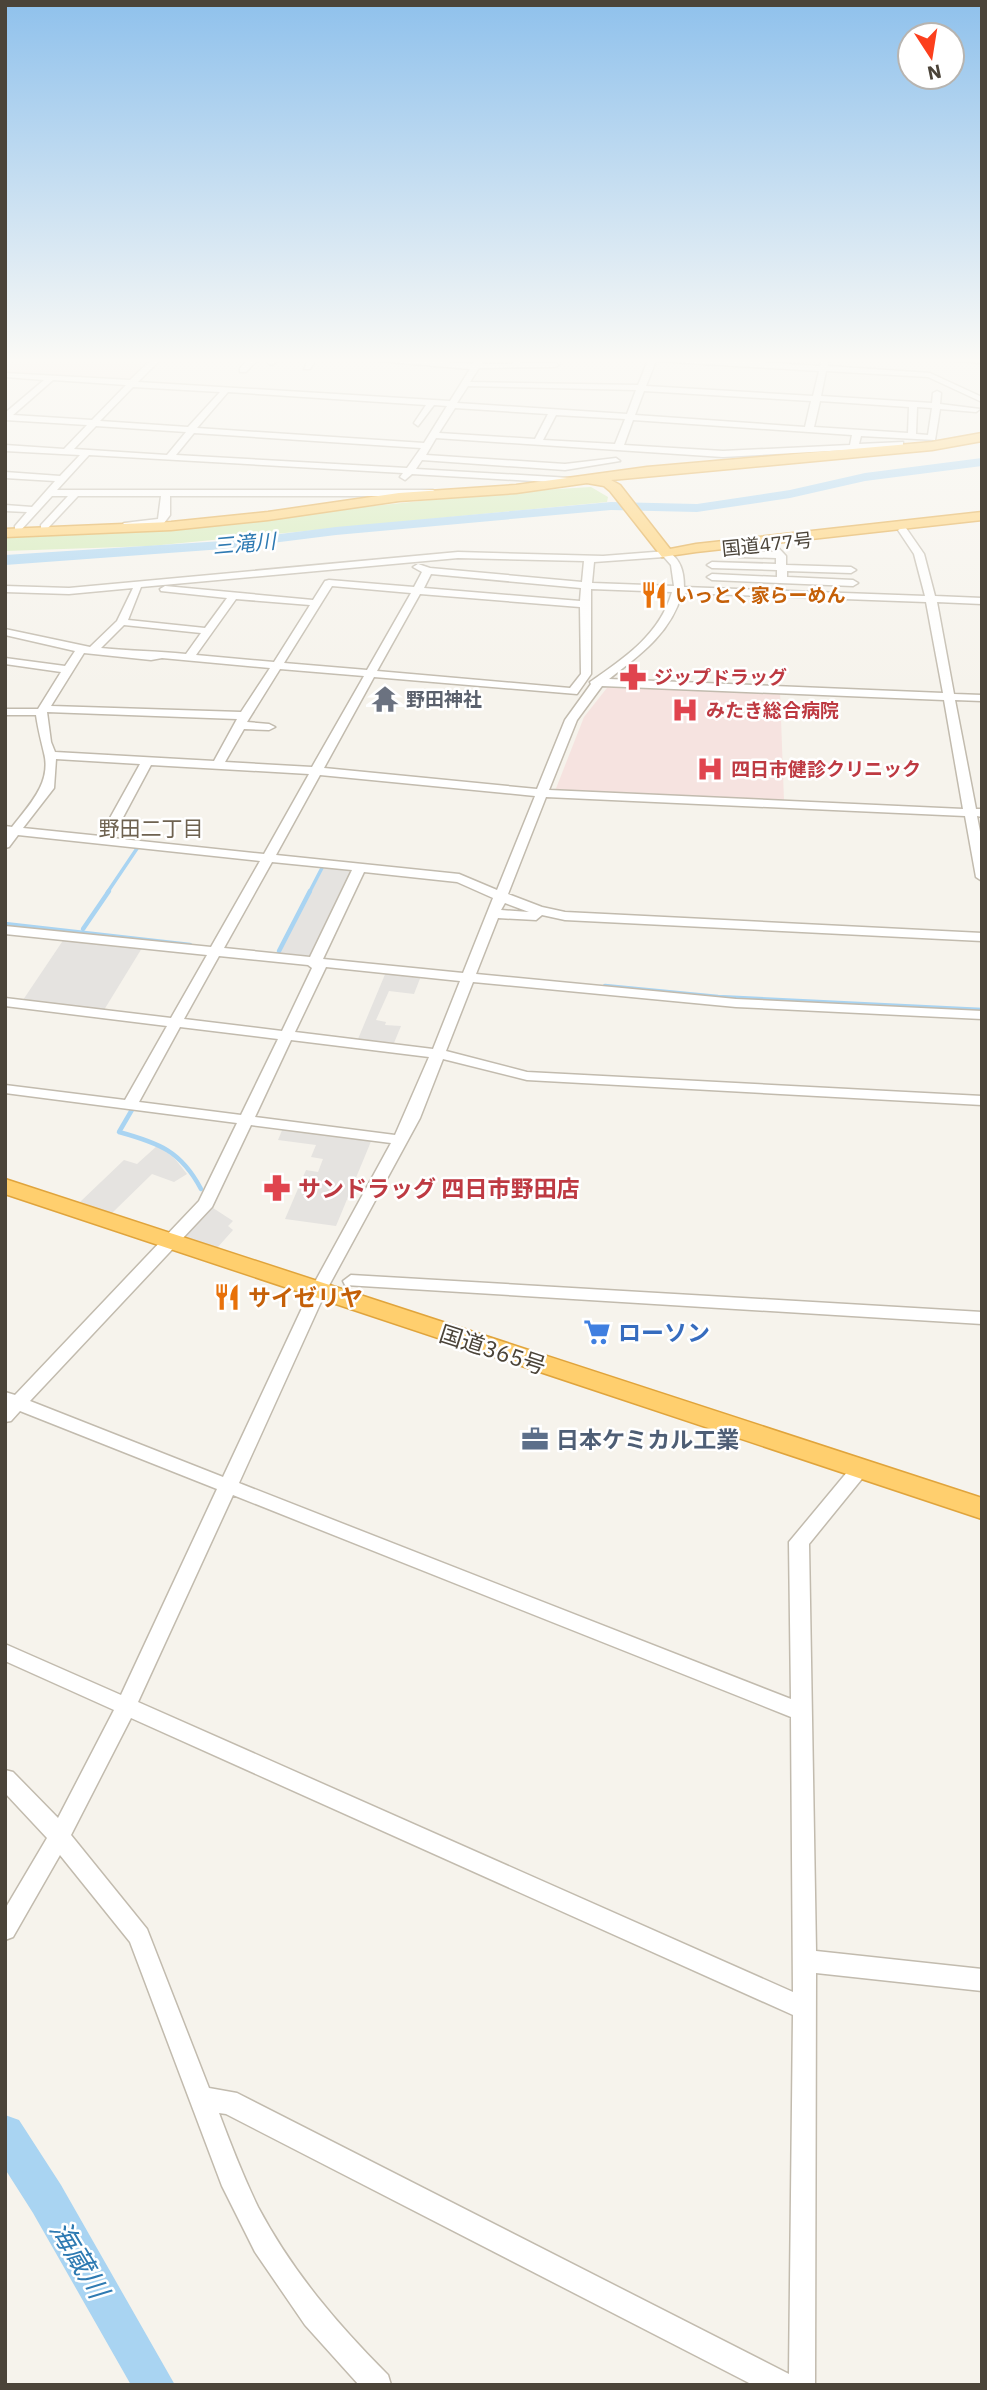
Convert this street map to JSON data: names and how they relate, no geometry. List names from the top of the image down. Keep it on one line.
{"streets":{"highway":["国道477号","国道365号"]},"districts":["野田二丁目"],"water":["三滝川","海蔵川"],"places":{"restaurant":["いっとく家らーめん","サイゼリヤ"],"pharmacy":["ジップドラッグ","サンドラッグ 四日市野田店"],"temple":["野田神社"],"hospital":["みたき総合病院","四日市健診クリニック"],"supermarket":["ローソン"],"office":["日本ケミカル工業"]},"north":"bottom"}
